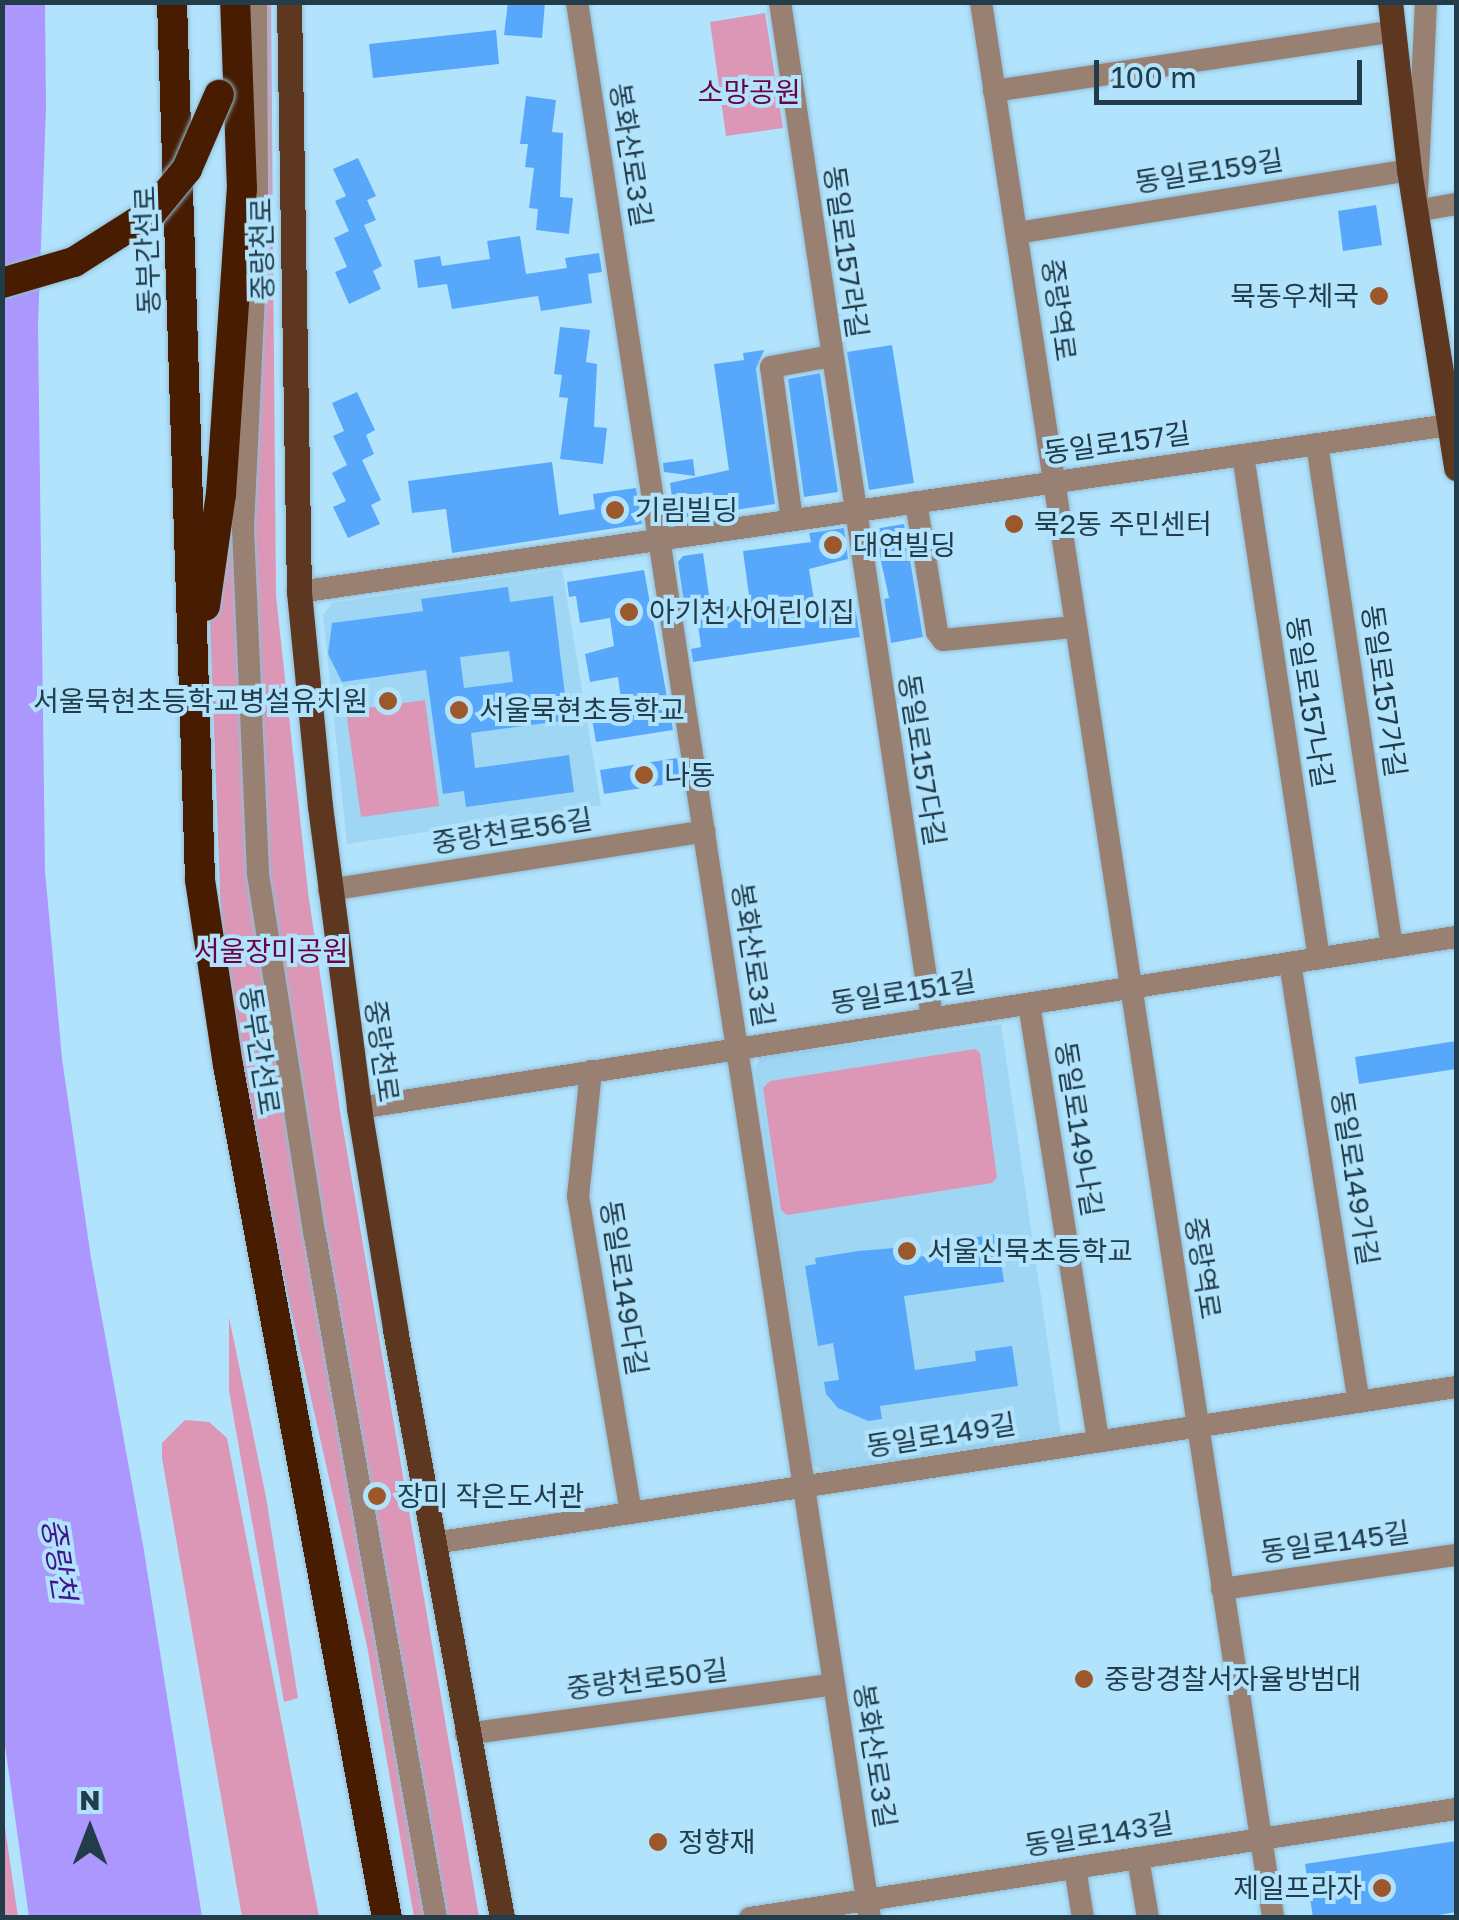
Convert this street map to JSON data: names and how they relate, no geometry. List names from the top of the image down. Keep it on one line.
{"streets":{"highway":["동부간선로"],"main road":["중랑천로"],"street":["봉화산로3길","동일로159길","동일로157라길","중랑역로","동일로157길","동일로157가길","동일로157나길","동일로157다길","중랑천로56길","동일로151길","동일로149나길","동일로149가길","동일로149다길","동일로149길","동일로145길","중랑천로50길","동일로143길"]},"crossings":[["봉화산로3길","동일로157길"],["봉화산로3길","중랑천로56길"],["봉화산로3길","동일로151길"],["봉화산로3길","동일로149길"],["봉화산로3길","중랑천로50길"],["봉화산로3길","동일로143길"],["동일로159길","중랑역로"],["중랑천로","동일로157길"],["중랑천로","중랑천로56길"],["중랑천로","동일로151길"],["중랑천로","동일로149길"],["중랑천로","중랑천로50길"],["동일로157라길","동일로157길"],["동일로157라길","동일로157다길"],["중랑역로","동일로157길"],["중랑역로","동일로151길"],["중랑역로","동일로149길"],["중랑역로","동일로145길"],["중랑역로","동일로143길"],["동일로157길","동일로157가길"],["동일로157길","동일로157나길"],["동일로157길","동일로157다길"],["동일로157가길","동일로151길"],["동일로157나길","동일로151길"],["동일로157다길","동일로151길"],["동일로151길","동일로149나길"],["동일로151길","동일로149가길"],["동일로151길","동일로149다길"],["동일로149나길","동일로149길"],["동일로149가길","동일로149길"],["동일로149다길","동일로149길"]],"water":["중랑천"],"parks":["소망공원","서울장미공원"],"places":["묵동우체국","기림빌딩","묵2동 주민센터","대연빌딩","아기천사어린이집","서울묵현초등학교병설유치원","서울묵현초등학교","나동","서울신묵초등학교","장미 작은도서관","중랑경찰서자율방범대","정향재","제일프라자"],"scale_bar":"100 m","north":"top"}
